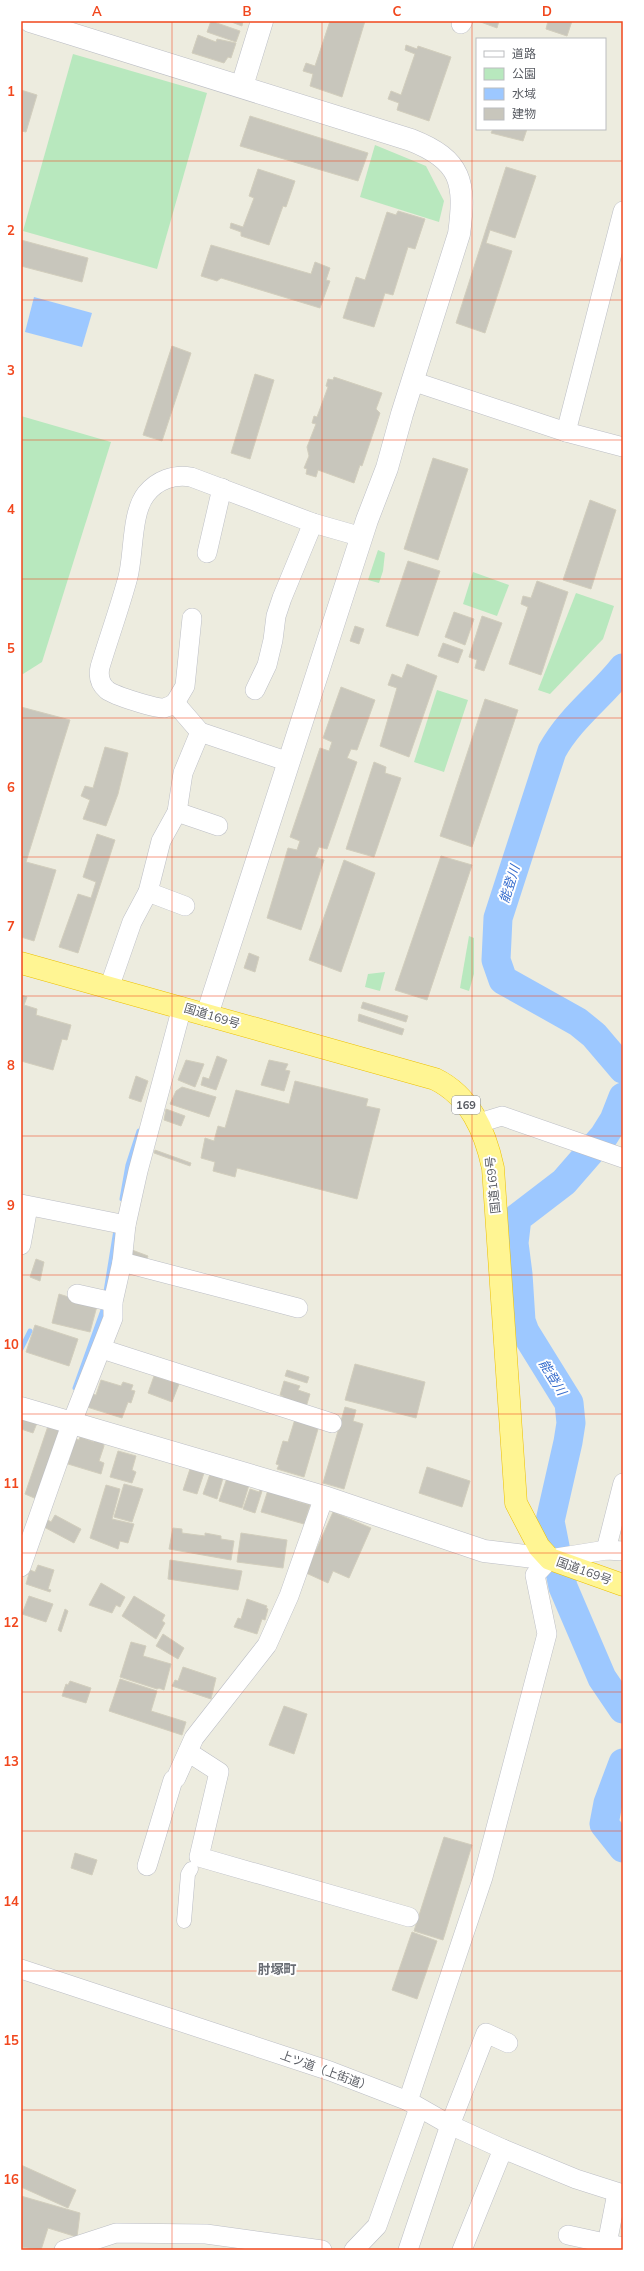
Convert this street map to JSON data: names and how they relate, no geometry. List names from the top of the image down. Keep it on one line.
{"streets":{"highway":["国道169号","169"],"street":["上ツ道（上街道）"]},"districts":["肘塚町"],"water":["能登川"],"legend":["道路","公園","水域","建物"],"grid":{"columns":["A","B","C","D"],"rows":["1","2","3","4","5","6","7","8","9","10","11","12","13","14","15","16"]}}
